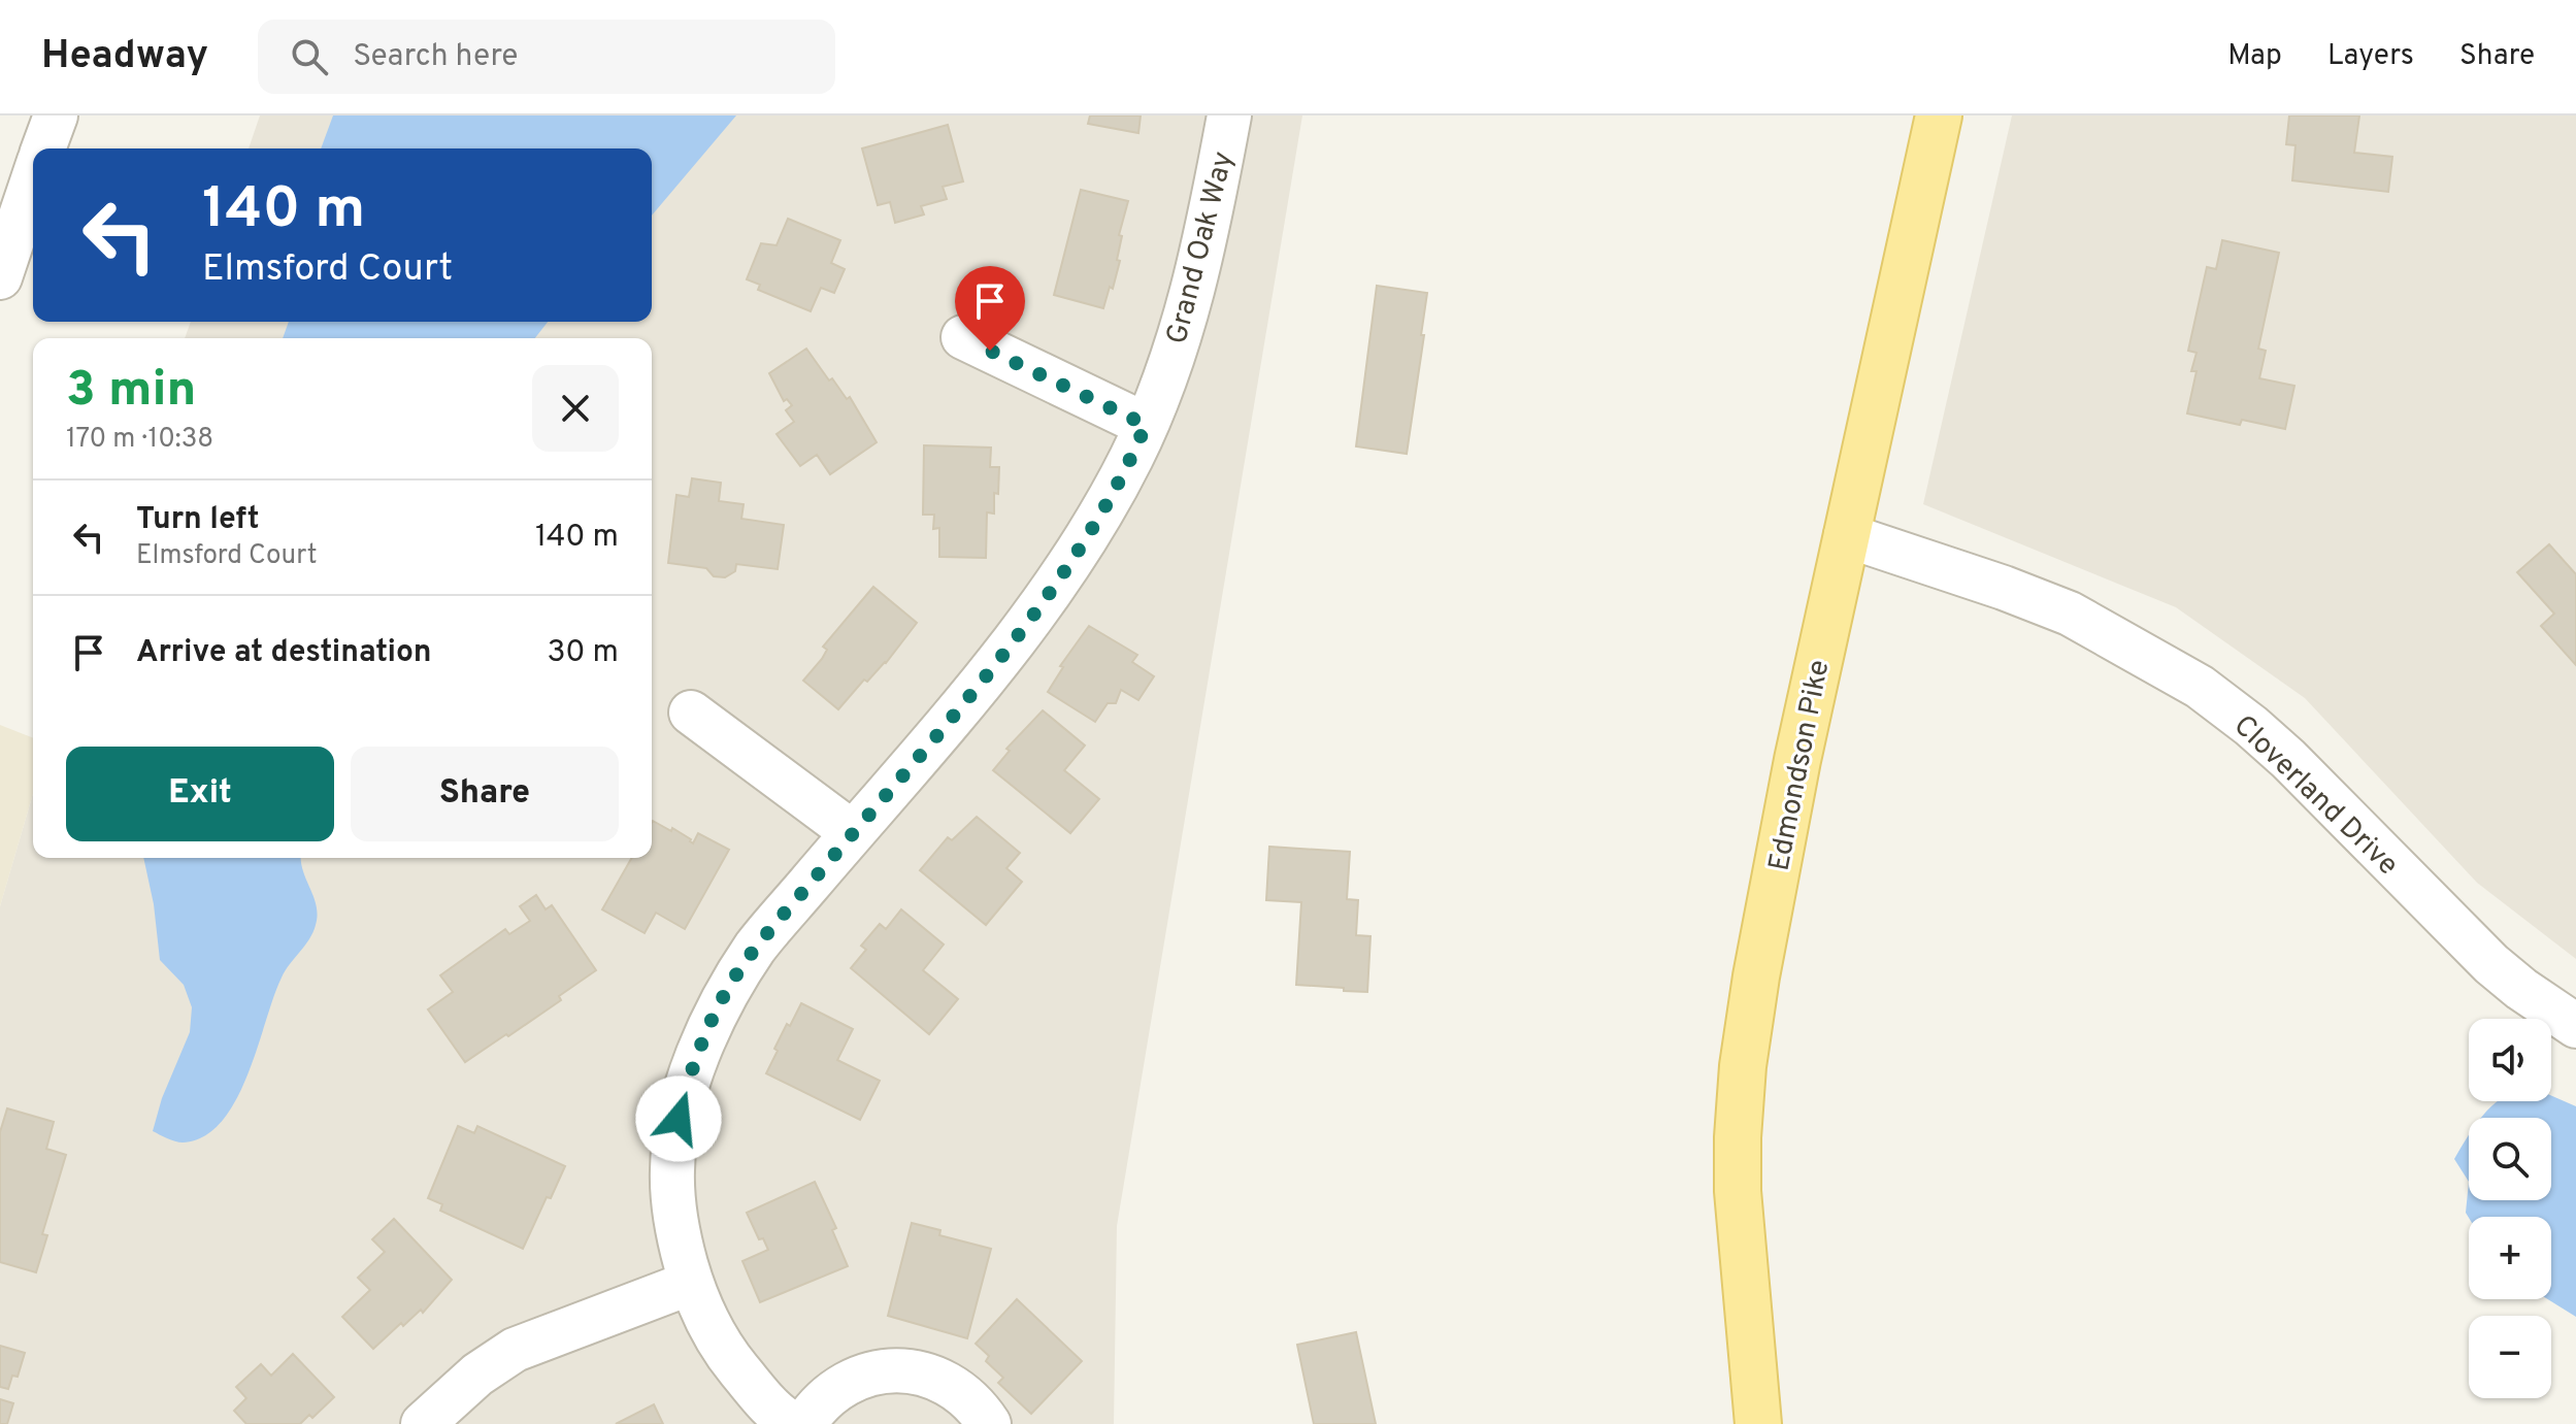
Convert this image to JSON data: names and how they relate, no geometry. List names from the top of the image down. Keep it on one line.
{"streets":{"main road":["Edmondson Pike"],"street":["Grand Oak Way","Cloverland Drive"]},"crossings":[["Edmondson Pike","Cloverland Drive"]],"page":{"header":"Headway","search":"Search here","nav":["Map","Layers","Share"],"turn":["140 m","Elmsford Court"],"heading":["3 min","170 m · 10:38"],"list":[{"name":"Turn left","note":"Elmsford Court","value":"140 m"},{"name":"Arrive at destination","value":"30 m"}],"buttons":["Exit","Share"],"map_buttons":["+","−"]}}
